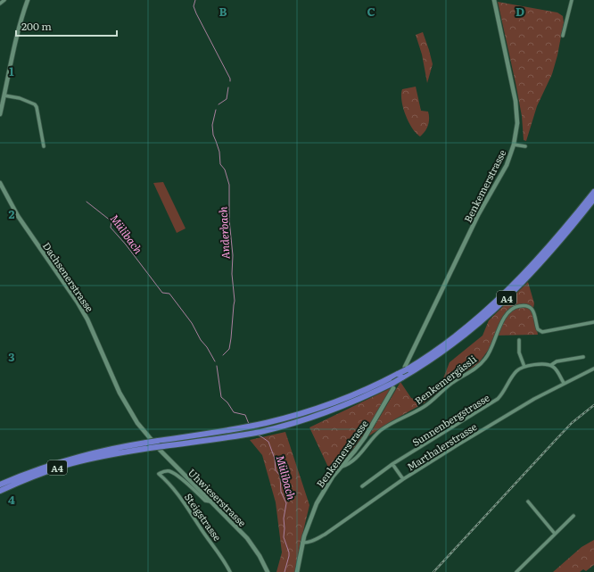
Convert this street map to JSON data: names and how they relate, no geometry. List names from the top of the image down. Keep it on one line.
{"streets":{"highway":["A4"],"street":["Benkemerstrasse","Dachsenerstrasse","Benkemergässli","Sunnenbergstrasse","Marthalerstrasse","Uhwieserstrasse","Steigstrasse"]},"crossings":[["Benkemerstrasse","A4"],["Benkemerstrasse","Benkemergässli"],["Benkemerstrasse","Marthalerstrasse"],["Dachsenerstrasse","A4"],["Dachsenerstrasse","Uhwieserstrasse"],["A4","Uhwieserstrasse"],["Uhwieserstrasse","Steigstrasse"]],"water":["Anderbach","Mülibach"],"scale_bar":"200 m","grid":{"columns":["B","C","D"],"rows":["1","2","3","4"]}}
